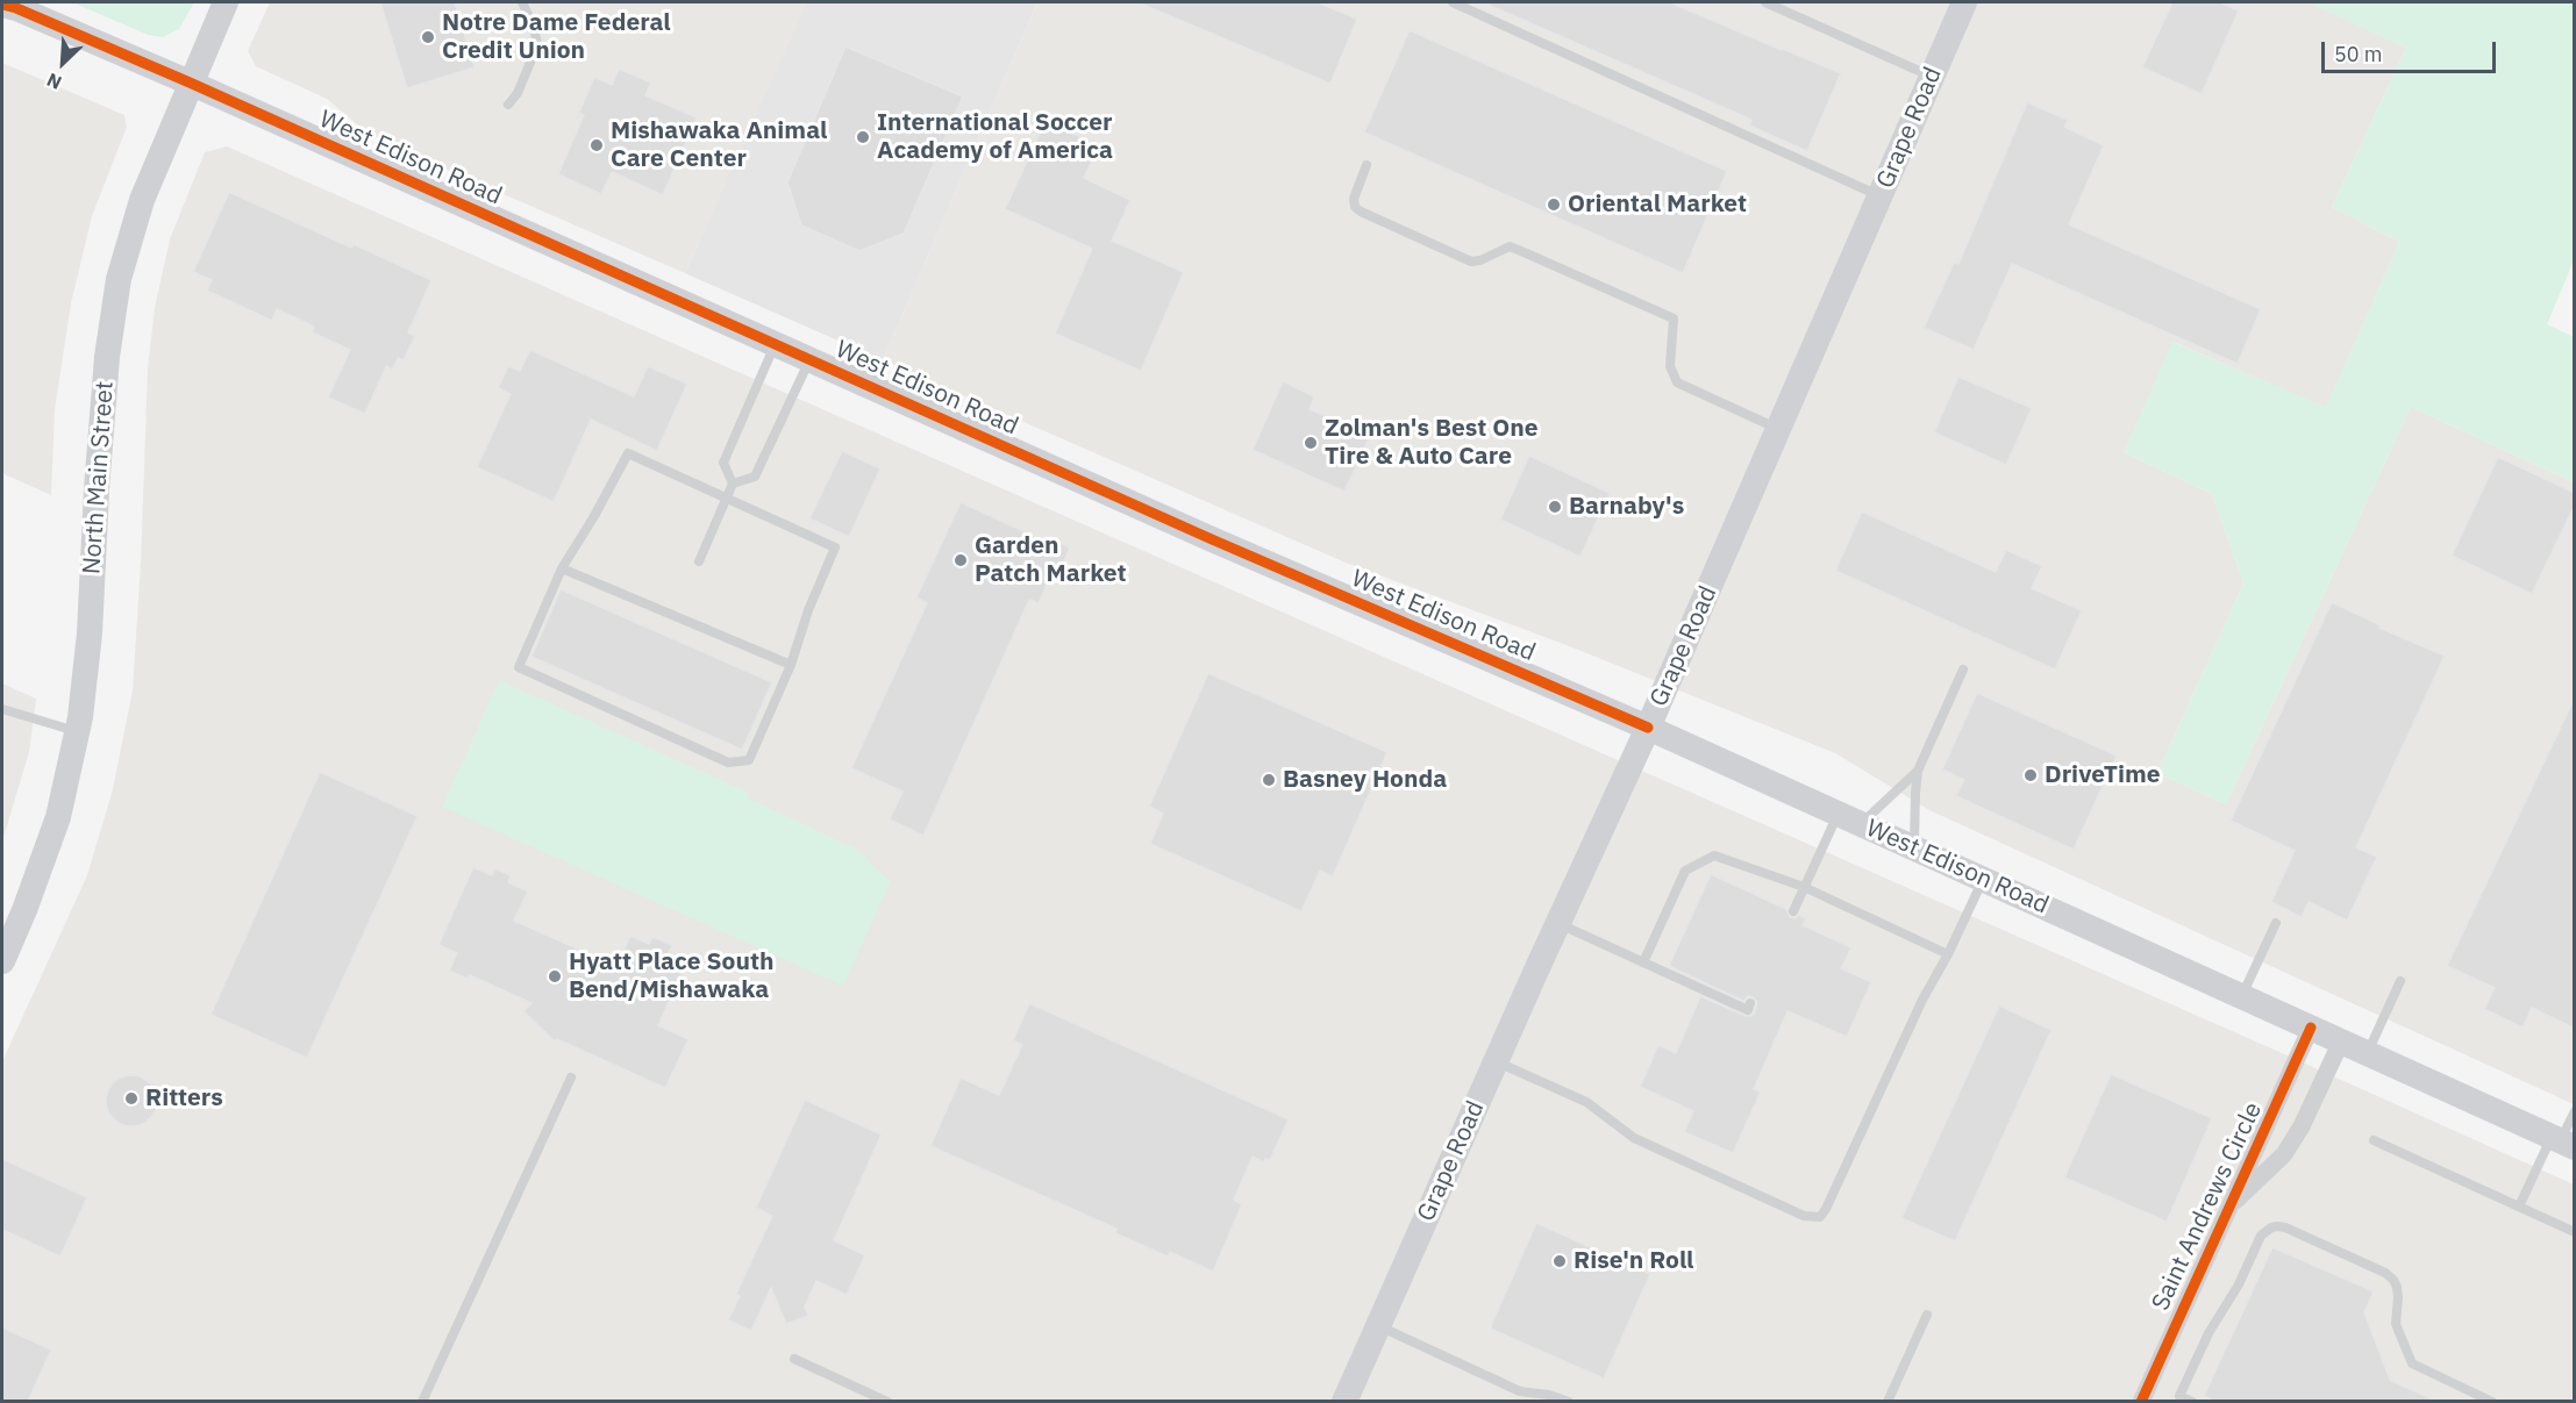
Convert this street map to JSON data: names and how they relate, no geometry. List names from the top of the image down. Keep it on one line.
{"streets":{"main road":["Grape Road","West Edison Road","North Main Street"],"street":["Saint Andrews Circle"]},"crossings":[["Grape Road","West Edison Road"],["West Edison Road","North Main Street"],["West Edison Road","Saint Andrews Circle"]],"places":["Notre Dame Federal Credit Union","International Soccer Academy of America","Mishawaka Animal Care Center","Oriental Market","Zolman's Best One Tire & Auto Care","Barnaby's","Garden Patch Market","DriveTime","Basney Honda","Hyatt Place South Bend/Mishawaka","Ritters","Rise'n Roll"],"scale_bar":"50 m","north":"bottom left"}
